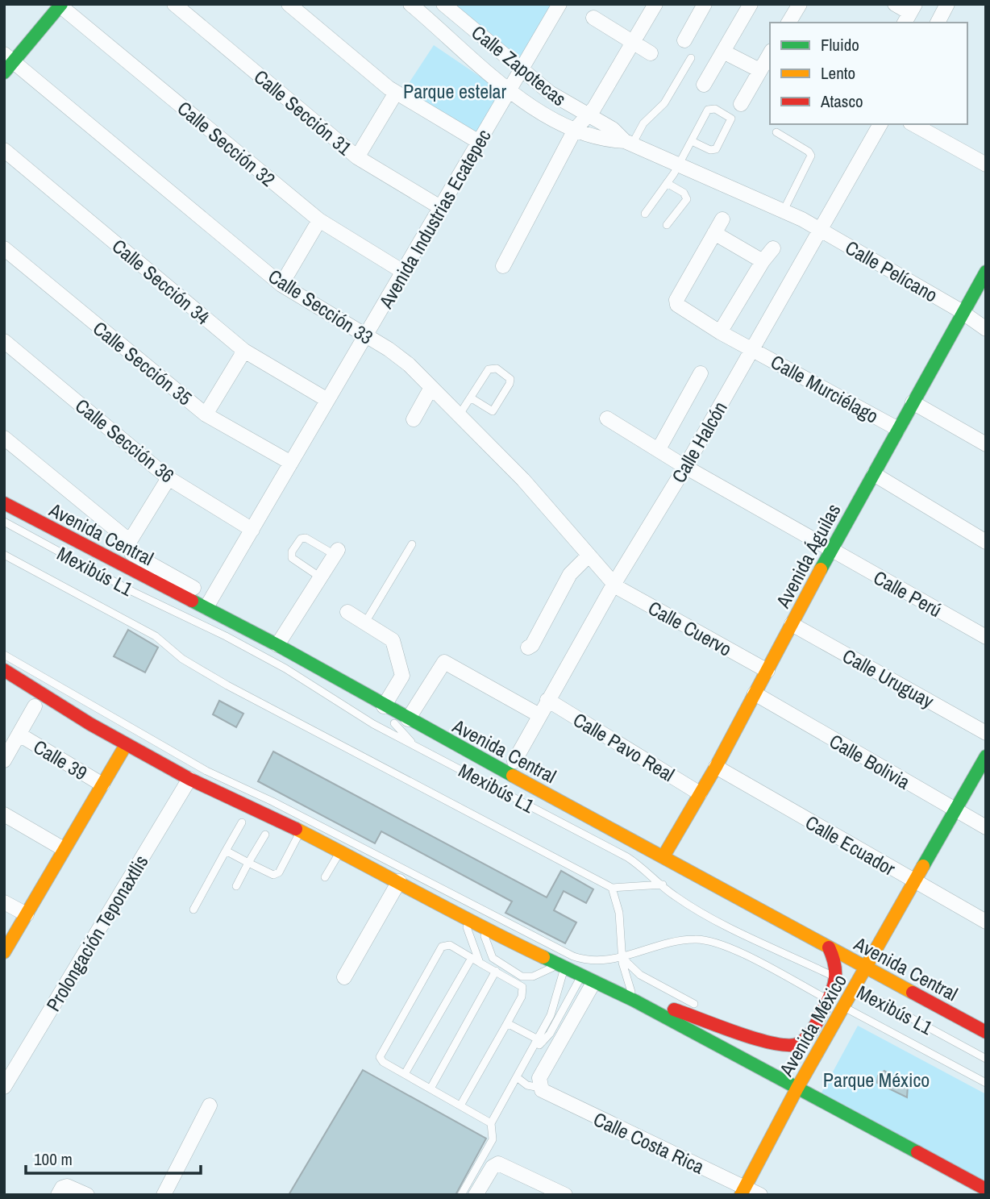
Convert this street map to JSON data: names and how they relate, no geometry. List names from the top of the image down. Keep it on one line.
{"streets":{"main road":["Avenida Central","Avenida Águilas","Avenida México"],"street":["Calle Zapotecas","Calle Sección 31","Calle Sección 32","Avenida Industrias Ecatepec","Calle Pelícano","Calle Sección 34","Calle Sección 33","Calle Sección 35","Calle Murciélago","Calle Sección 36","Calle Halcón","Calle Perú","Calle Cuervo","Calle Uruguay","Calle Pavo Real","Calle 39","Calle Bolivia","Calle Ecuador","Prolongación Teponaxtlis","Calle Costa Rica"],"lane":["Mexibús L1"]},"crossings":[["Calle Zapotecas","Avenida Industrias Ecatepec"],["Calle Zapotecas","Calle Pelícano"],["Calle Zapotecas","Calle Halcón"],["Calle Sección 31","Avenida Industrias Ecatepec"],["Calle Sección 32","Avenida Industrias Ecatepec"],["Avenida Industrias Ecatepec","Calle Sección 34"],["Avenida Industrias Ecatepec","Calle Sección 33"],["Avenida Industrias Ecatepec","Calle Sección 35"],["Avenida Industrias Ecatepec","Calle Sección 36"],["Avenida Industrias Ecatepec","Avenida Central"],["Calle Pelícano","Calle Halcón"],["Calle Pelícano","Avenida Águilas"],["Calle Sección 33","Calle Halcón"],["Calle Sección 33","Calle Cuervo"],["Calle Murciélago","Calle Halcón"],["Calle Murciélago","Avenida Águilas"],["Calle Halcón","Calle Perú"],["Calle Halcón","Calle Cuervo"],["Calle Halcón","Calle Pavo Real"],["Avenida Central","Avenida Águilas"],["Avenida Central","Avenida México"],["Avenida Águilas","Calle Perú"],["Avenida Águilas","Calle Cuervo"],["Avenida Águilas","Calle Uruguay"],["Avenida Águilas","Calle Pavo Real"],["Avenida Águilas","Calle Bolivia"],["Avenida Águilas","Calle Ecuador"],["Mexibús L1","Avenida México"],["Calle Bolivia","Avenida México"],["Calle Ecuador","Avenida México"],["Avenida México","Calle Costa Rica"]],"parks":["Parque estelar","Parque México"],"legend":["Fluido","Lento","Atasco"],"scale_bar":"100 m"}
